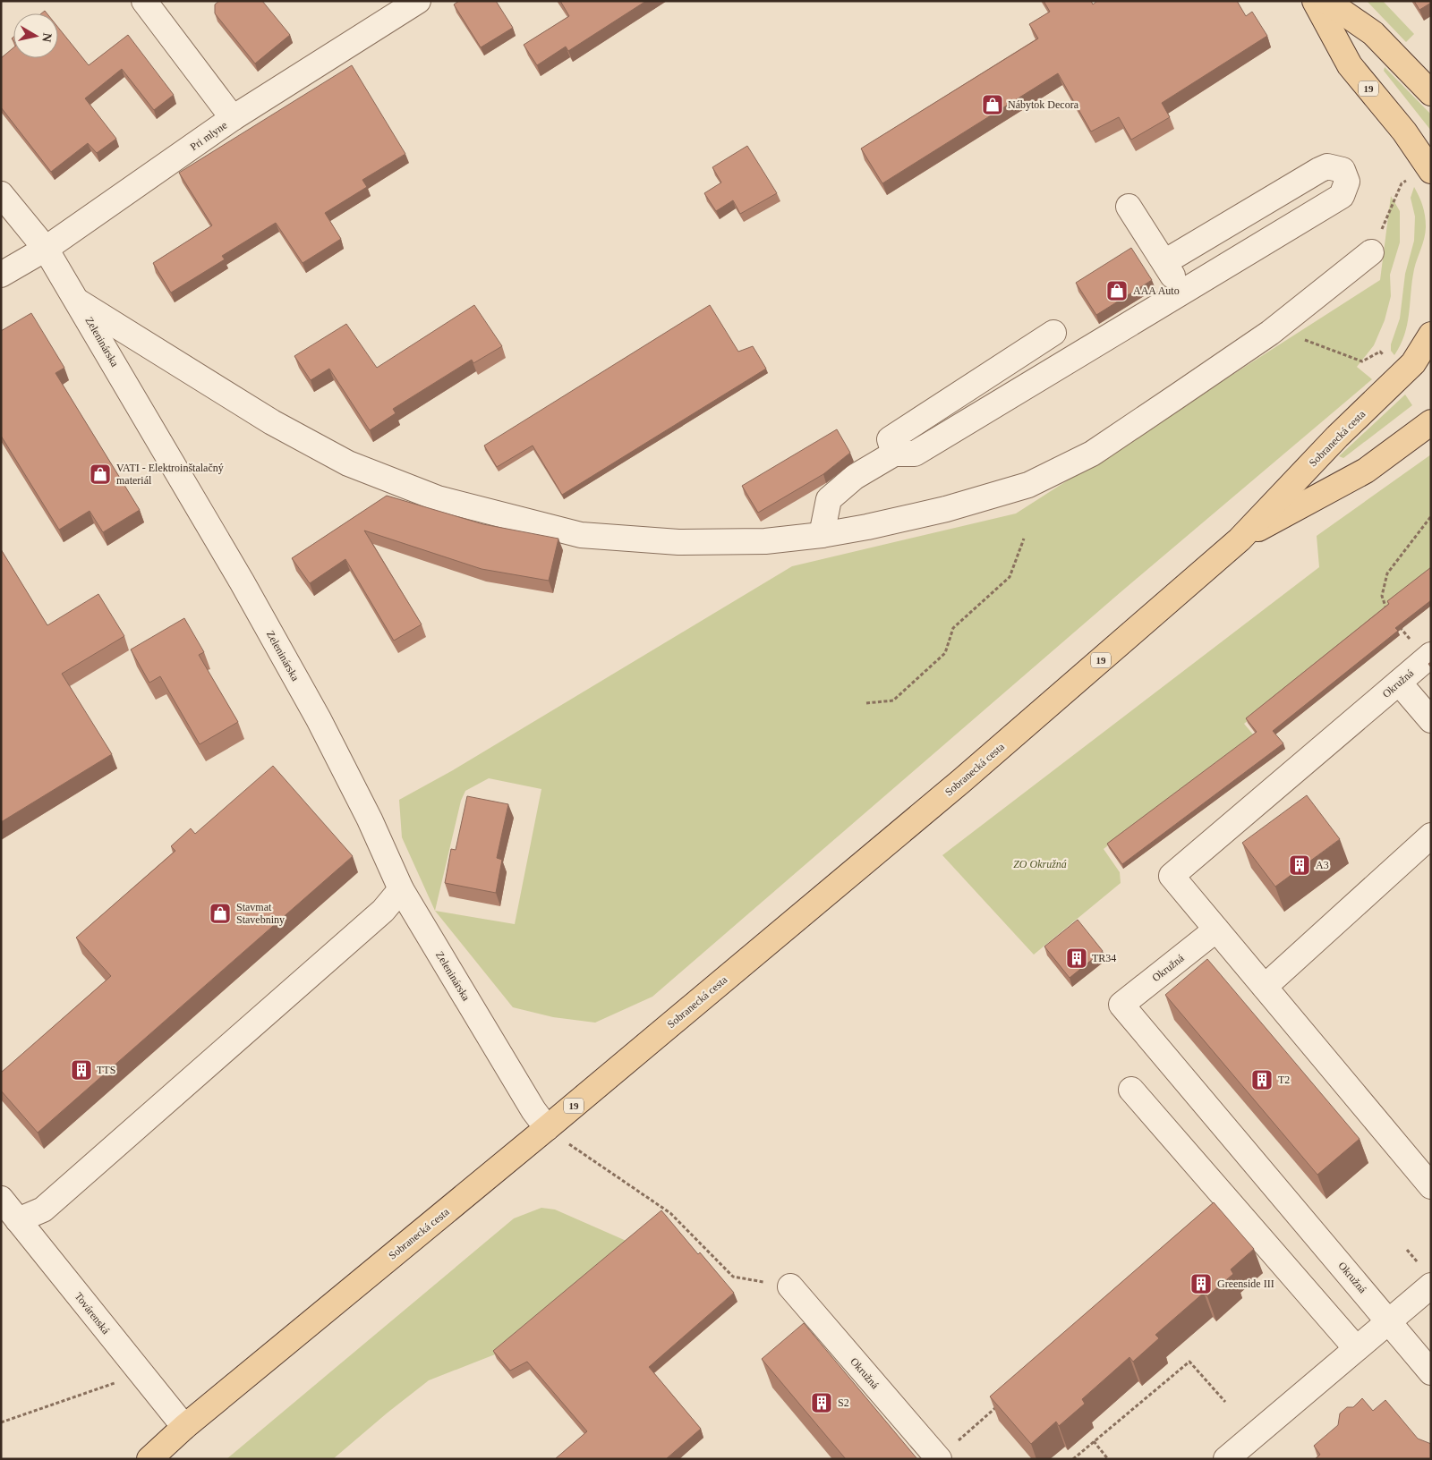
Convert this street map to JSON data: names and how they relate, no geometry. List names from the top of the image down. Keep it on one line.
{"streets":{"main road":["19","Sobranecká cesta"],"street":["Pri mlyne","Zeleninárska","Okružná","Továrenská"]},"crossings":[["Pri mlyne","Zeleninárska"],["Zeleninárska","Sobranecká cesta"],["Sobranecká cesta","Továrenská"]],"parks":["ZO Okružná"],"places":{"shop":["Nábytok Decora","AAA Auto","VATI - Elektroinštalačný materiál","Stavmat Stavebniny"],"building":["A3","TR34","TTS","T2","Greenside III","S2"]},"north":"right"}
